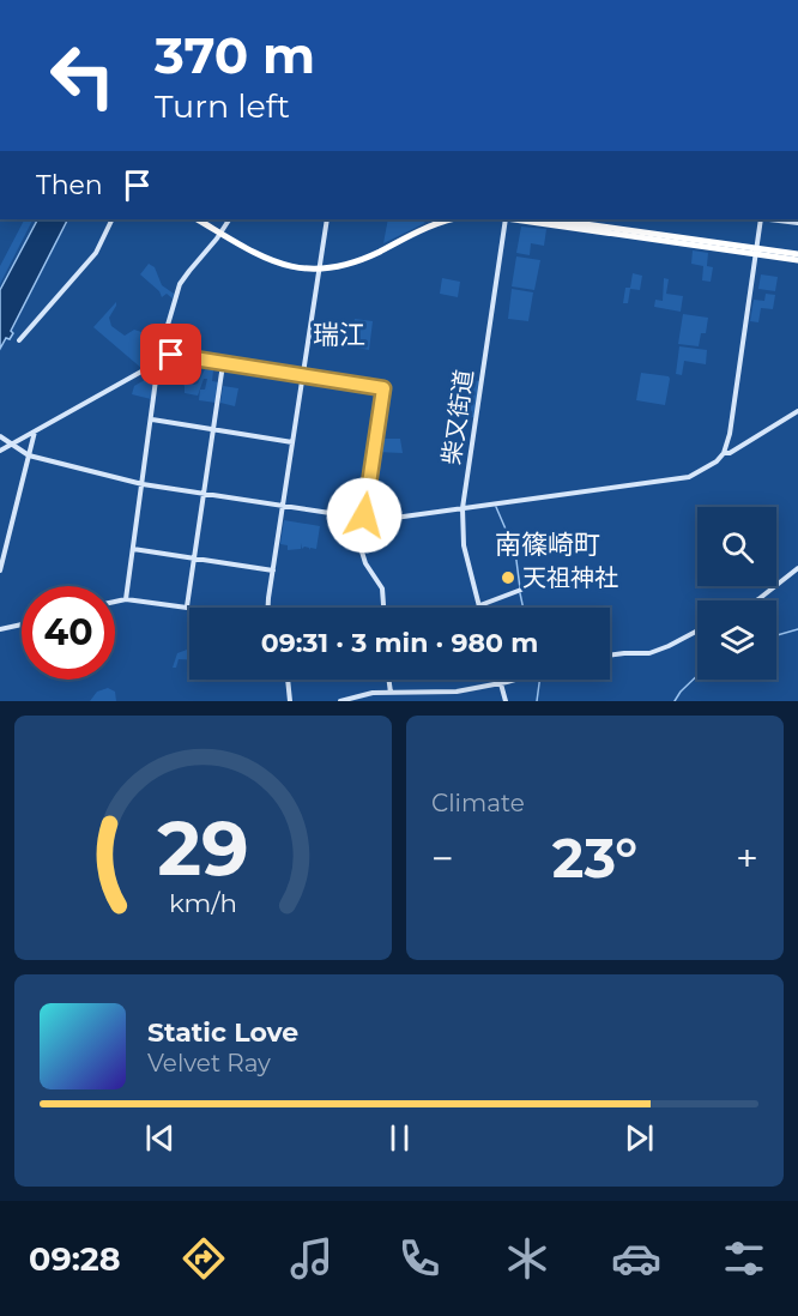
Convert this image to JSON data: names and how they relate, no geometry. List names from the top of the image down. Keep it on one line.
{"streets":{"street":["柴又街道"]},"districts":["瑞江","南篠崎町"],"places":["天祖神社"],"page":{"turn":["370 m","Turn left"],"then":"Then","limit":"40","trip":"09:31 · 3 min · 980 m","tile":"Climate","heat":["−","23°","+"],"song":["Static Love","Velvet Ray"],"tabs":"09:28","gauge":["29","km/h"]}}
